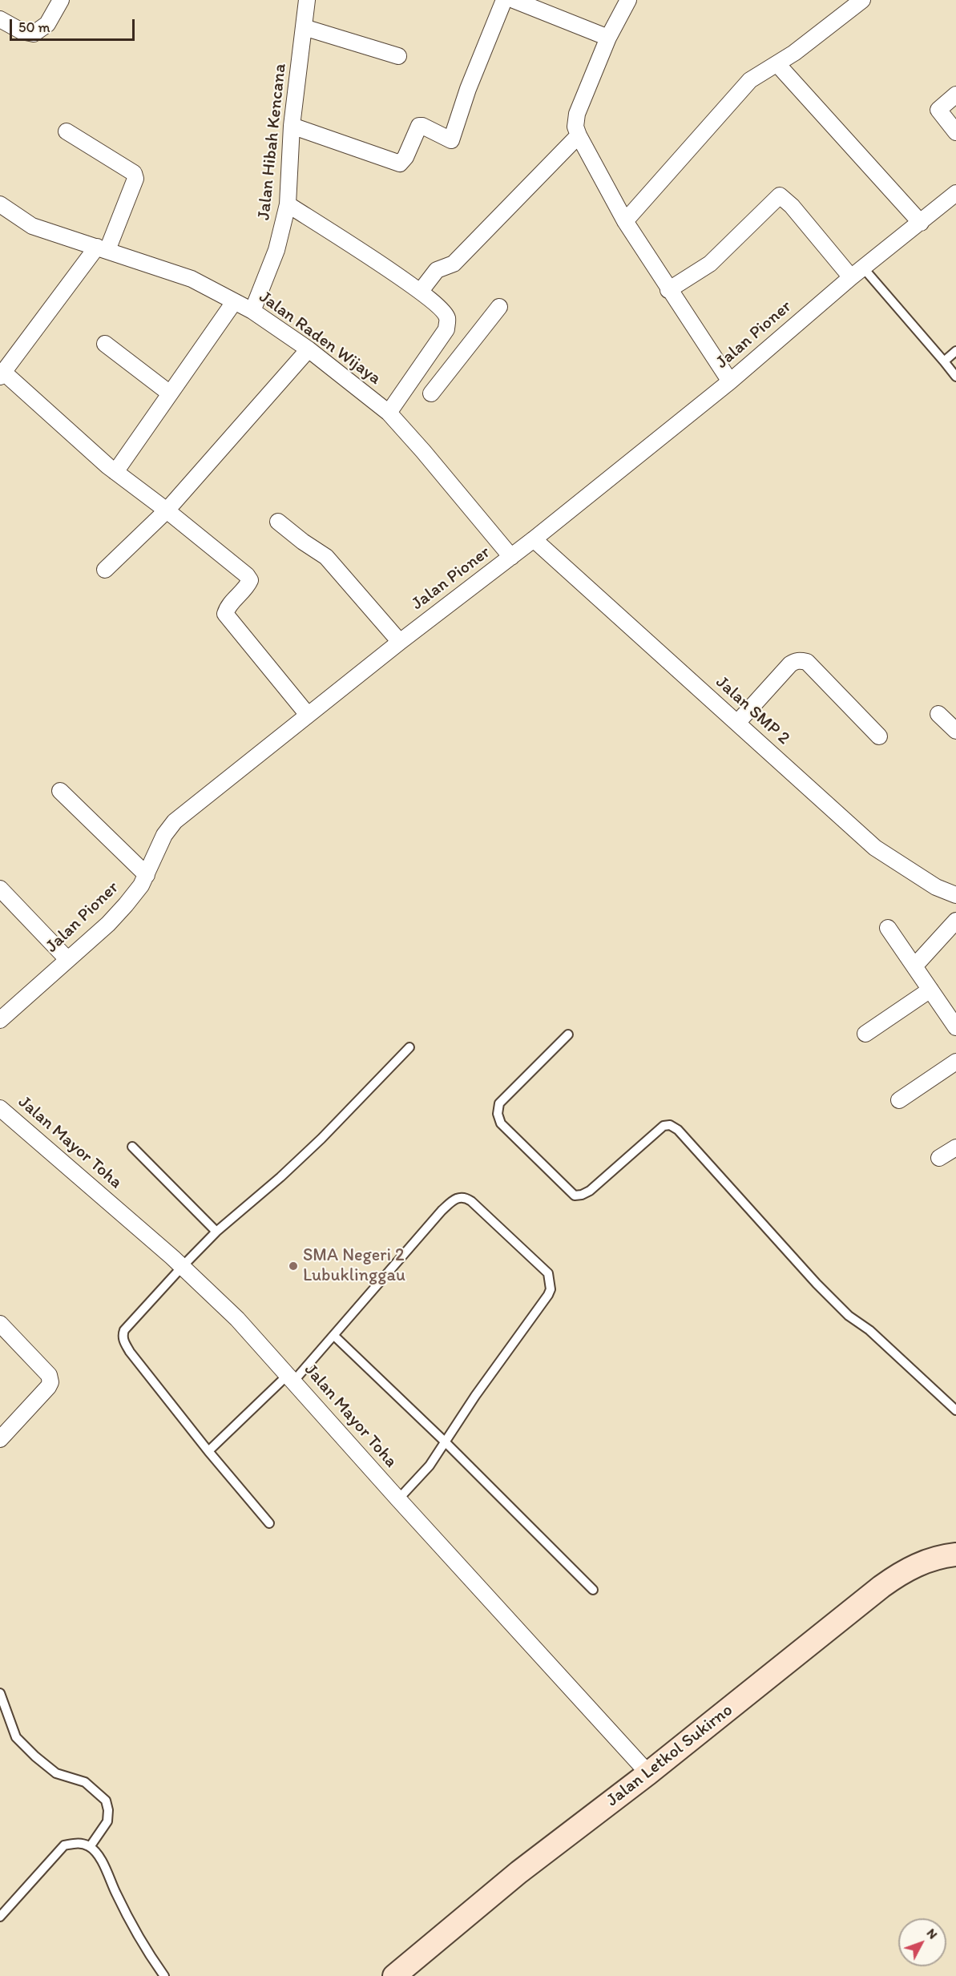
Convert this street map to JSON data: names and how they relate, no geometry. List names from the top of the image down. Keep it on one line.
{"streets":{"main road":["Jalan Letkol Sukirno"],"street":["Jalan Hibah Kencana","Jalan Pioner","Jalan Raden Wijaya","Jalan SMP 2","Jalan Mayor Toha"]},"crossings":[["Jalan Hibah Kencana","Jalan Raden Wijaya"],["Jalan Pioner","Jalan Raden Wijaya"],["Jalan Pioner","Jalan SMP 2"],["Jalan Mayor Toha","Jalan Letkol Sukirno"]],"places":["SMA Negeri 2 Lubuklinggau"],"scale_bar":"50 m","north":"top right"}
